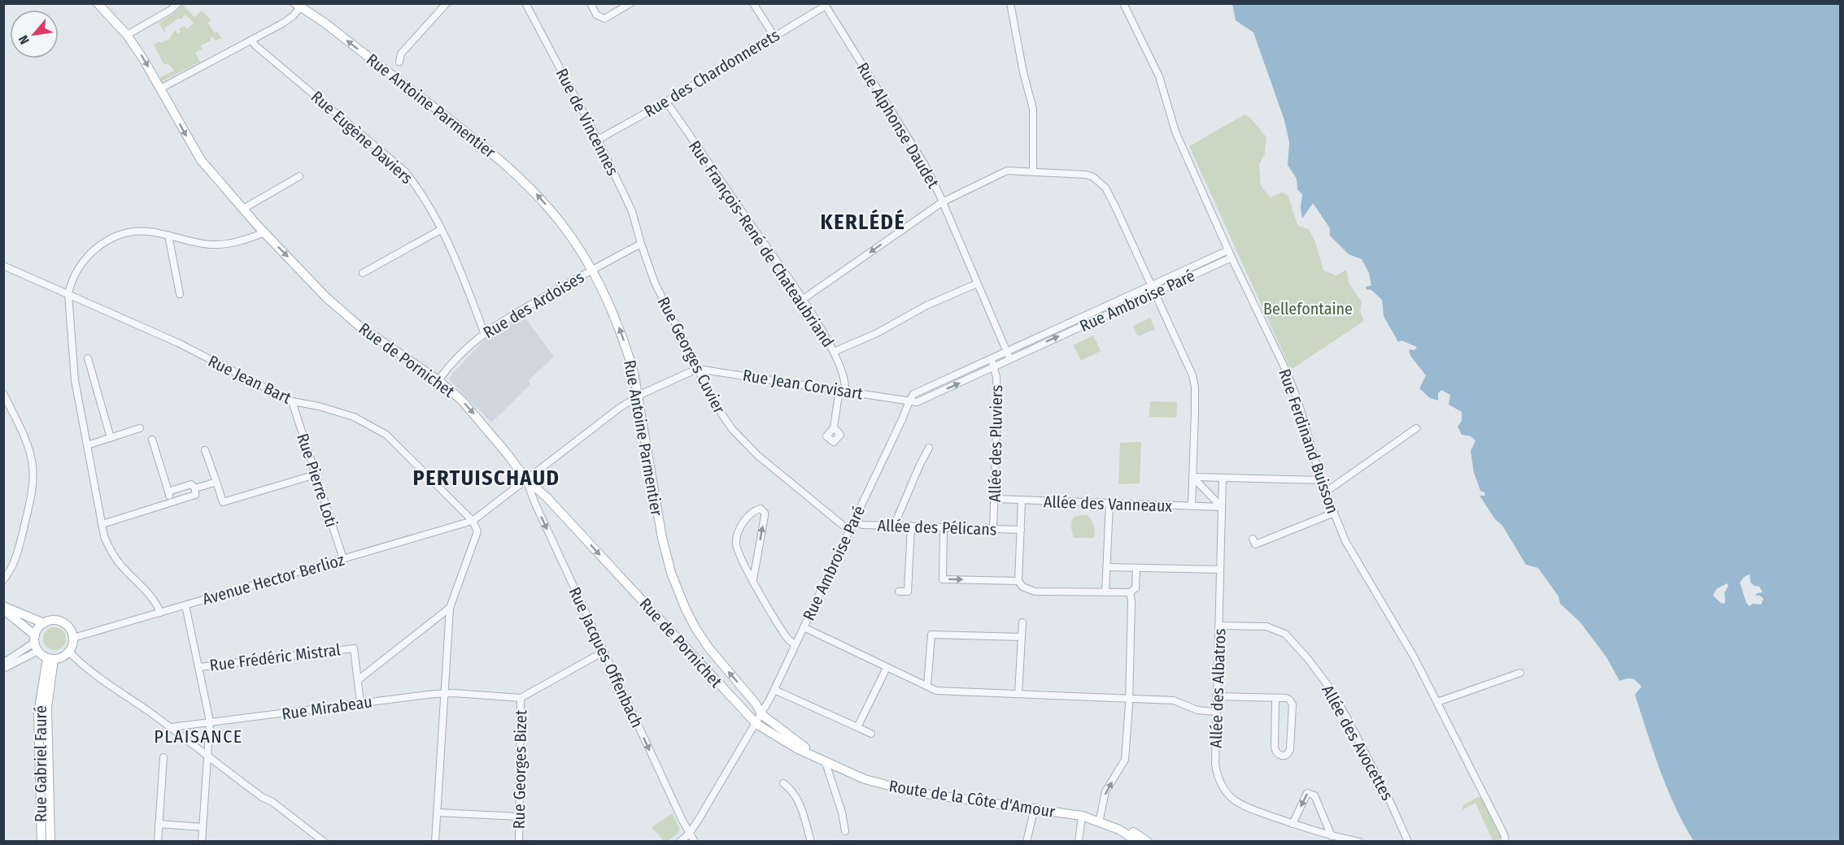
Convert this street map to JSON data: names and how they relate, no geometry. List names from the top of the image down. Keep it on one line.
{"streets":{"main road":["Rue Antoine Parmentier","Rue de Pornichet","Rue Gabriel Fauré","Route de la Côte d'Amour"],"street":["Rue des Chardonnerets","Rue de Vincennes","Rue Alphonse Daudet","Rue Eugène Daviers","Rue François-René de Chateaubriand","Rue Ambroise Paré","Rue des Ardoises","Rue Georges Cuvier","Rue Jean Bart","Rue Jean Corvisart","Rue Ferdinand Buisson","Allée des Pluviers","Rue Pierre Loti","Allée des Vanneaux","Allée des Pélicans","Avenue Hector Berlioz","Rue Frédéric Mistral","Rue Jacques Offenbach","Allée des Albatros","Rue Mirabeau","Allée des Avocettes","Rue Georges Bizet"]},"crossings":[["Rue des Chardonnerets","Rue de Vincennes"],["Rue des Chardonnerets","Rue Alphonse Daudet"],["Rue des Chardonnerets","Rue François-René de Chateaubriand"],["Rue Antoine Parmentier","Rue Ambroise Paré"],["Rue Antoine Parmentier","Rue des Ardoises"],["Rue Antoine Parmentier","Route de la Côte d'Amour"],["Rue de Vincennes","Rue des Ardoises"],["Rue de Vincennes","Rue Georges Cuvier"],["Rue Alphonse Daudet","Rue Ambroise Paré"],["Rue Eugène Daviers","Rue des Ardoises"],["Rue François-René de Chateaubriand","Rue Jean Corvisart"],["Rue Ambroise Paré","Rue Georges Cuvier"],["Rue Ambroise Paré","Rue de Pornichet"],["Rue Ambroise Paré","Rue Jean Corvisart"],["Rue Ambroise Paré","Rue Ferdinand Buisson"],["Rue Ambroise Paré","Allée des Pluviers"],["Rue Ambroise Paré","Allée des Pélicans"],["Rue Ambroise Paré","Rue Jacques Offenbach"],["Rue Ambroise Paré","Route de la Côte d'Amour"],["Rue des Ardoises","Rue Georges Cuvier"],["Rue des Ardoises","Rue de Pornichet"],["Rue Georges Cuvier","Rue Jean Corvisart"],["Rue de Pornichet","Rue Jacques Offenbach"],["Rue de Pornichet","Route de la Côte d'Amour"],["Rue Jean Bart","Rue Pierre Loti"],["Rue Jean Bart","Avenue Hector Berlioz"],["Allée des Pluviers","Allée des Vanneaux"],["Allée des Pluviers","Allée des Pélicans"],["Rue Pierre Loti","Avenue Hector Berlioz"],["Allée des Vanneaux","Allée des Albatros"],["Avenue Hector Berlioz","Rue Gabriel Fauré"],["Rue Frédéric Mistral","Rue Mirabeau"],["Allée des Albatros","Allée des Avocettes"],["Rue Mirabeau","Rue Georges Bizet"]],"one_way":["Rue Antoine Parmentier","Rue de Pornichet","Rue Jacques Offenbach"],"districts":["KERLÉDÉ","PERTUISCHAUD","PLAISANCE"],"parks":["Bellefontaine"],"north":"bottom left"}
